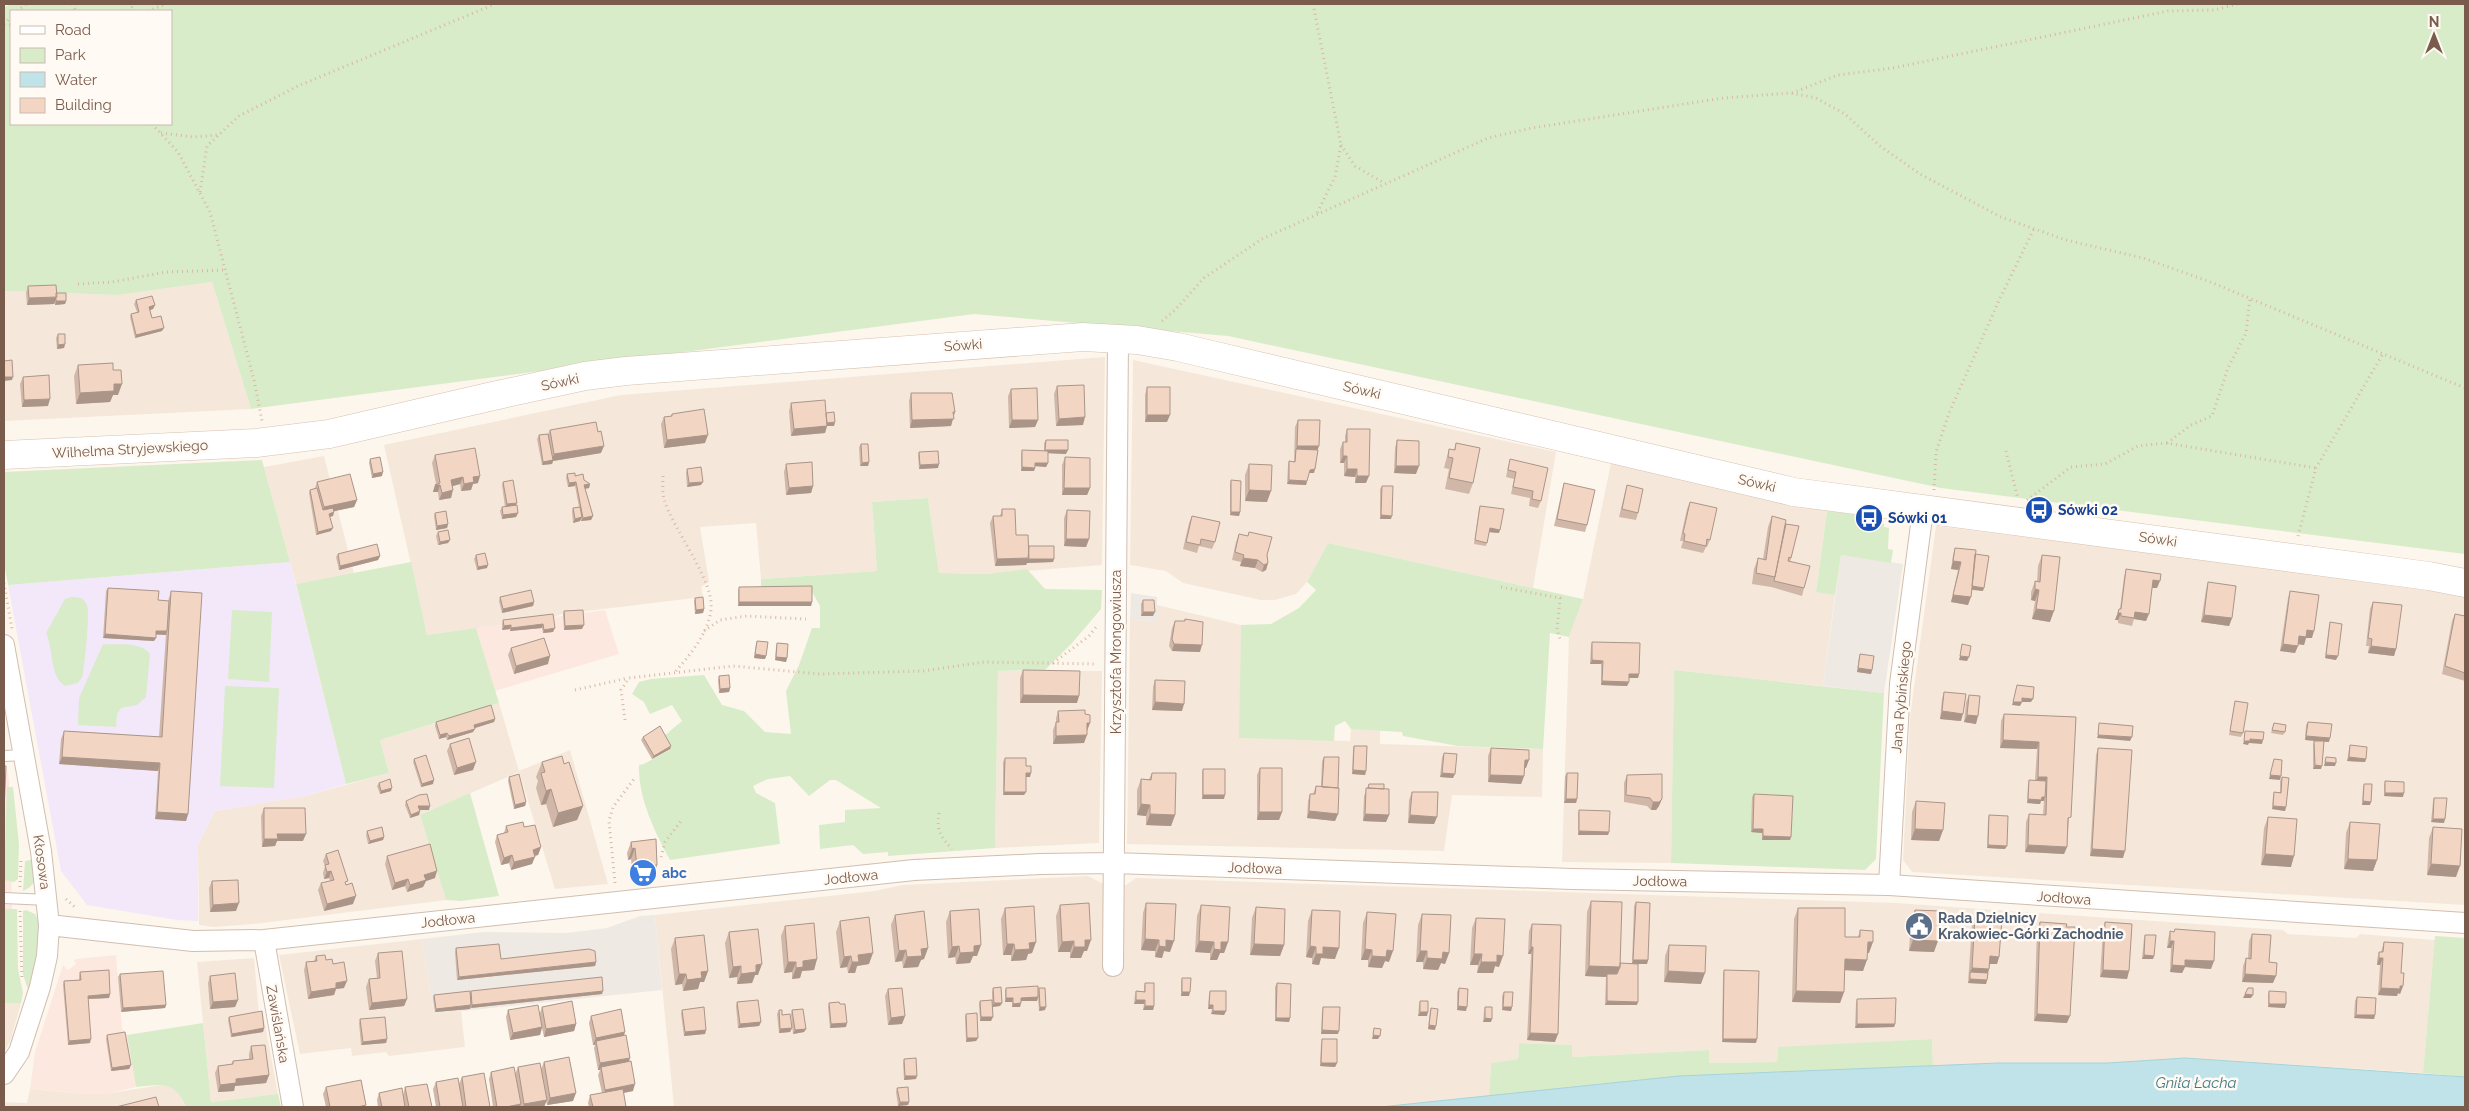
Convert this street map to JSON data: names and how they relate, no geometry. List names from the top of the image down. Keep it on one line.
{"streets":{"street":["Sówki","Wilhelma Stryjewskiego","Krzysztofa Mrongowiusza","Jana Rybińskiego","Kłosowa","Jodłowa","Zawiślańska"]},"crossings":[["Sówki","Wilhelma Stryjewskiego"],["Sówki","Krzysztofa Mrongowiusza"],["Sówki","Jana Rybińskiego"],["Krzysztofa Mrongowiusza","Jodłowa"],["Jana Rybińskiego","Jodłowa"],["Kłosowa","Jodłowa"],["Jodłowa","Zawiślańska"]],"water":["Gniła Łacha"],"places":{"bus stop":["Sówki 02","Sówki 01"],"supermarket":["abc"],"public building":["Rada Dzielnicy Krakowiec-Górki Zachodnie"]},"legend":["Road","Park","Water","Building"],"north":"top"}
